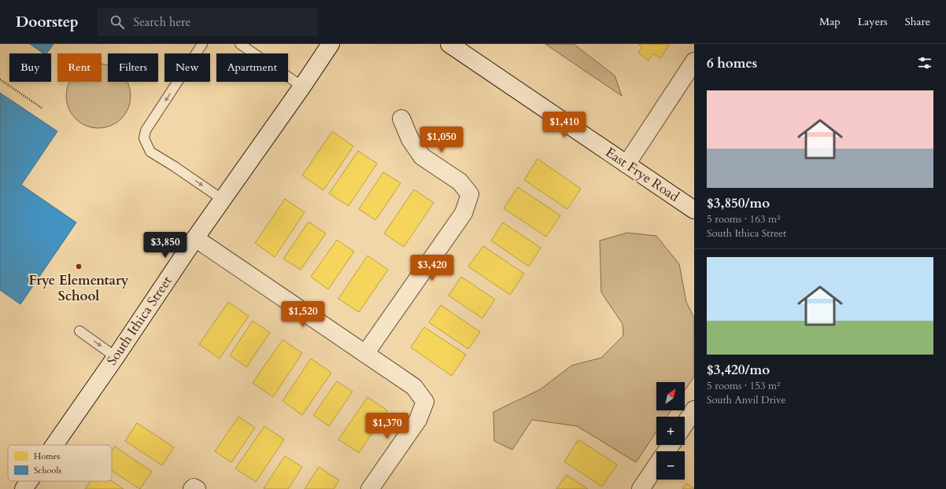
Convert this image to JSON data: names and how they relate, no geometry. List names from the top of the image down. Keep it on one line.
{"streets":{"street":["East Frye Road","South Ithica Street"]},"places":["Frye Elementary School"],"legend":["Homes","Schools"],"north":"top right","page":{"header":"Doorstep","search":"Search here","nav":["Map","Layers","Share"],"heading":"6 homes","chip":["Buy","Rent","Filters","New","Apartment"],"list":[{"name":"$3,850/mo","note":"5 rooms · 163 m² · South Ithica Street"},{"name":"$3,420/mo","note":"5 rooms · 153 m² · South Anvil Drive"}],"price":["$1,410","$1,050","$3,850","$3,420","$1,520","$1,370"],"map_buttons":["+","−"]}}
